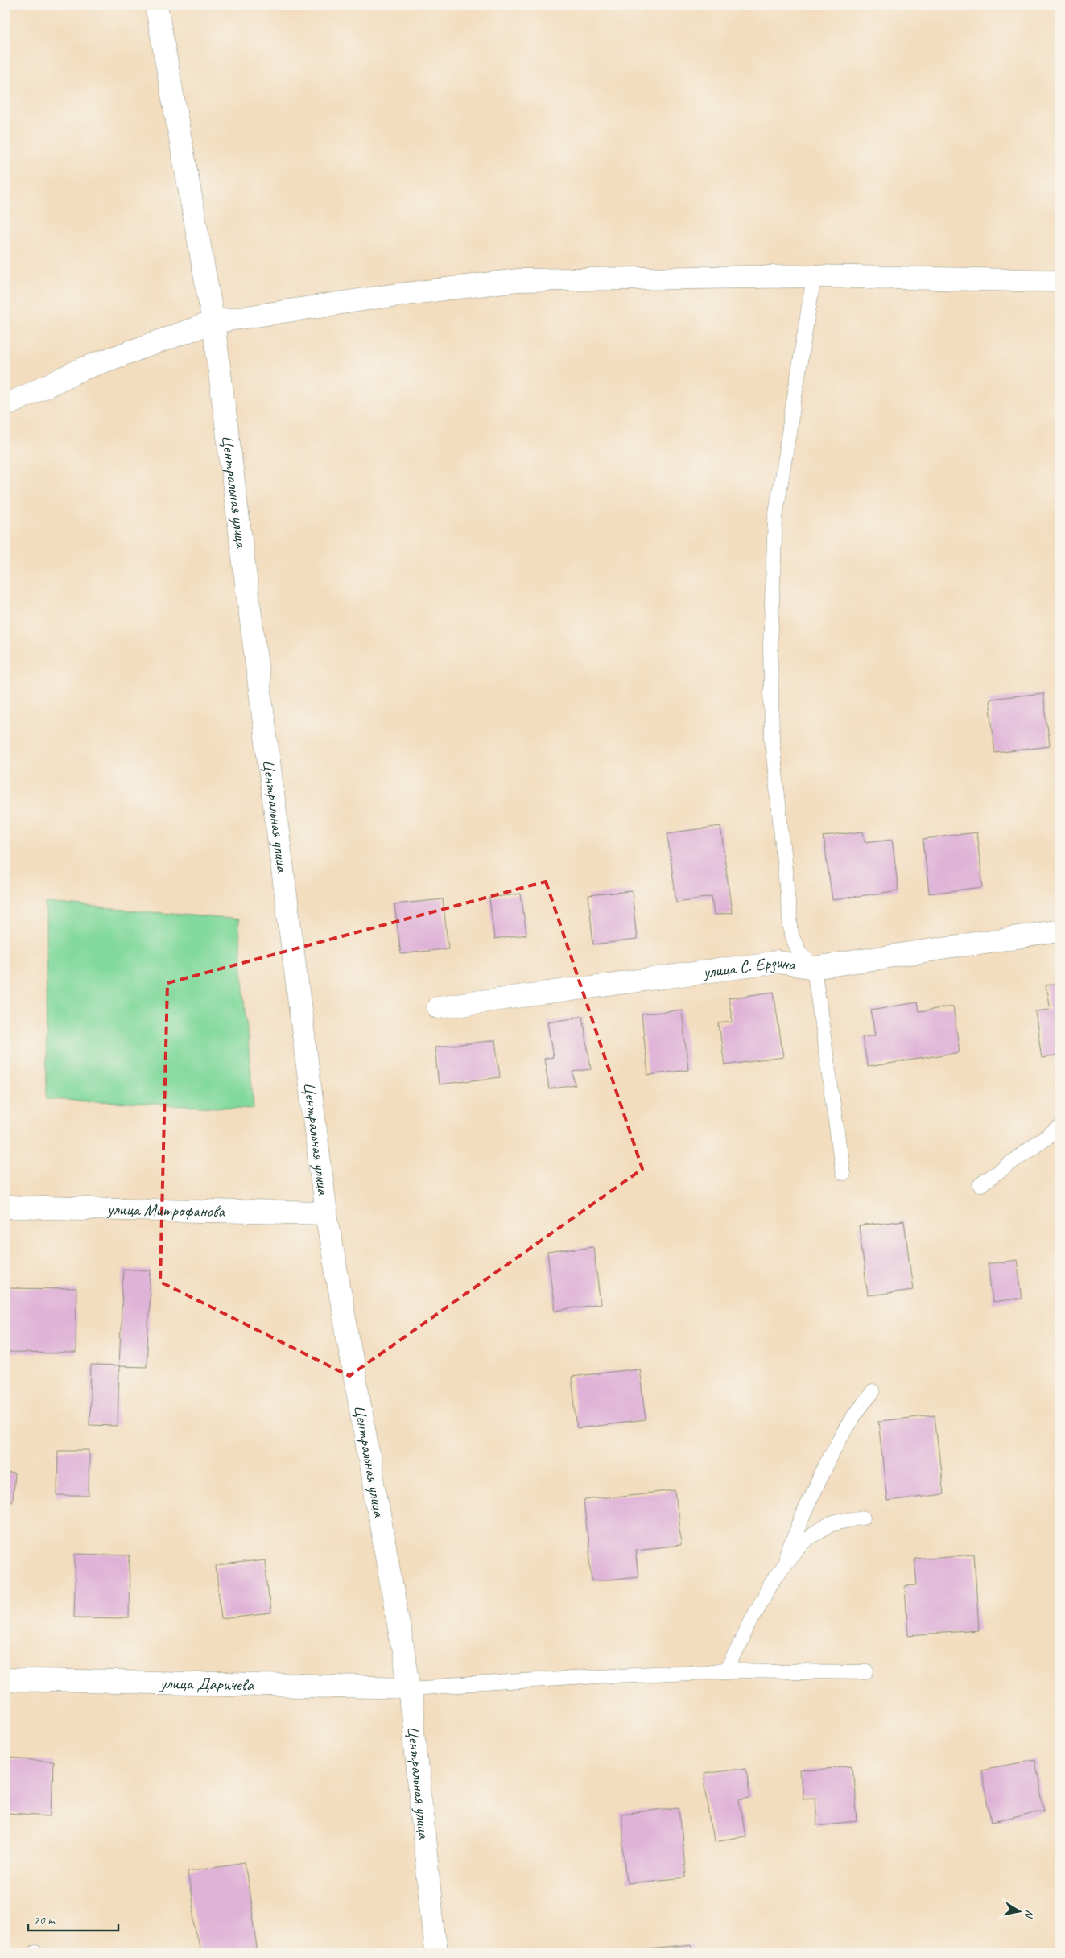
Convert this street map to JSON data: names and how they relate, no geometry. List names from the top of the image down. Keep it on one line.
{"streets":{"street":["Центральная улица","улица С. Ерзина","улица Митрофанова","улица Даричева"]},"crossings":[["Центральная улица","улица Митрофанова"],["Центральная улица","улица Даричева"]],"scale_bar":"20 m","north":"right"}
